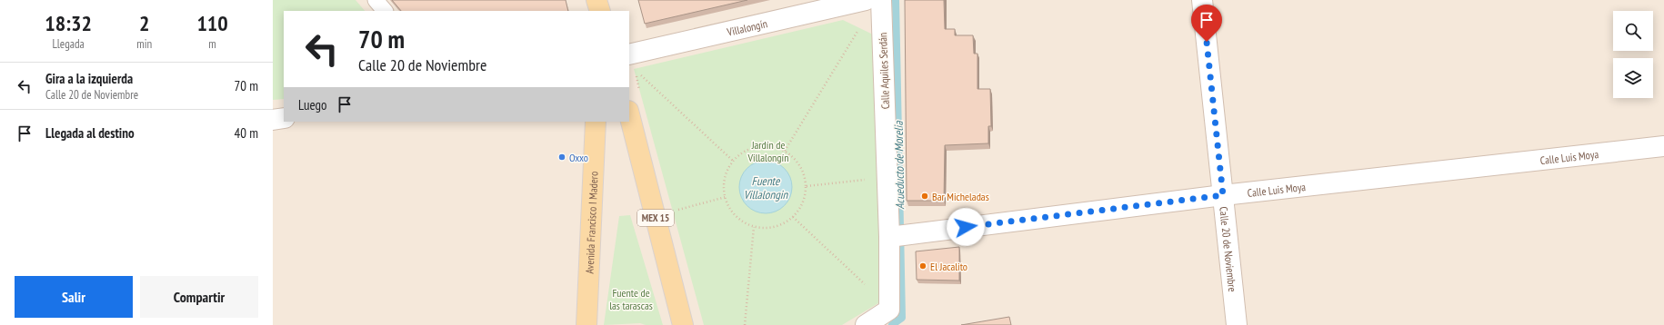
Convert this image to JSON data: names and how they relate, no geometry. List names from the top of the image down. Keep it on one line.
{"streets":{"main road":["MEX 15","Avenida Francisco I Madero"],"street":["Villalongín","Calle Aquiles Serdán","Calle Luis Moya","Calle 20 de Noviembre"]},"crossings":[["Calle Aquiles Serdán","Calle Luis Moya"],["Calle Luis Moya","Calle 20 de Noviembre"]],"water":["Acueducto de Morelia","Fuente Villalongin"],"parks":["Jardín de Villalongín","Fuente de las tarascas"],"places":["Oxxo","Bar Micheladas","El Jacalito"],"page":{"eta":["18:32","Llegada","2","min","110","m"],"turn":["70 m","Calle 20 de Noviembre"],"list":[{"name":"Gira a la izquierda","note":"Calle 20 de Noviembre","value":"70 m"},{"name":"Llegada al destino","value":"40 m"}],"then":"Luego","buttons":["Salir","Compartir"]}}
